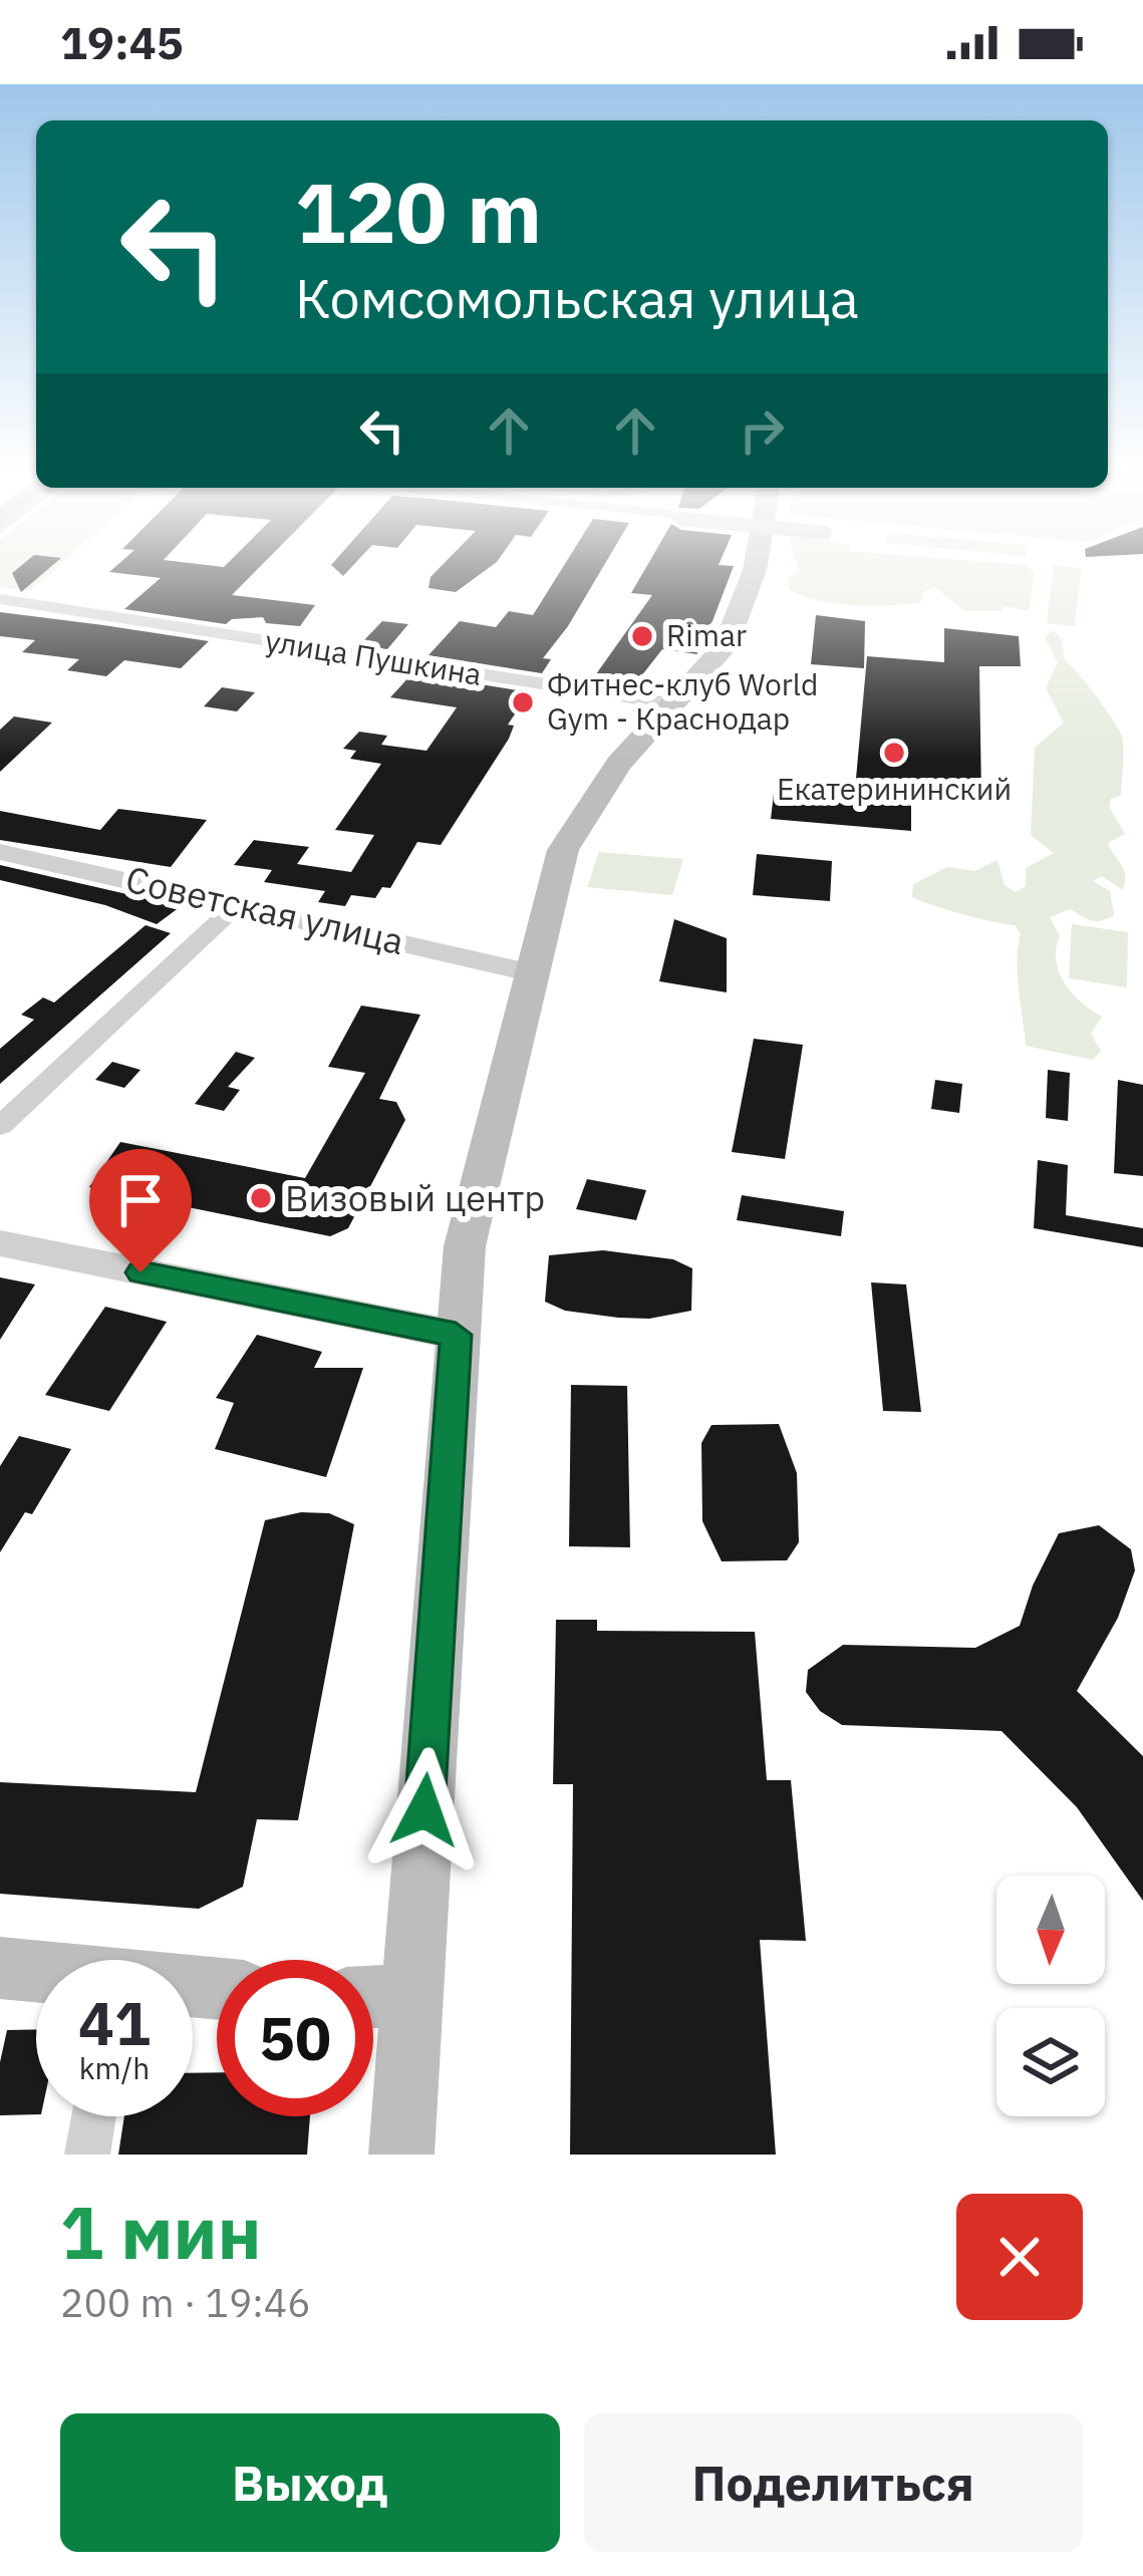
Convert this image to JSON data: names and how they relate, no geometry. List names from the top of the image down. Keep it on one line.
{"streets":{"street":["улица Пушкина","Советская улица"]},"places":["Rimar","Фитнес-клуб World Gym - Краснодар","Екатерининский","Визовый центр"],"north":"bottom","page":{"status":"19:45","turn":["120 m","Комсомольская улица"],"speed":"41 km/h","limit":"50","heading":["1 мин","200 m · 19:46"],"buttons":["Выход","Поделиться"]}}
